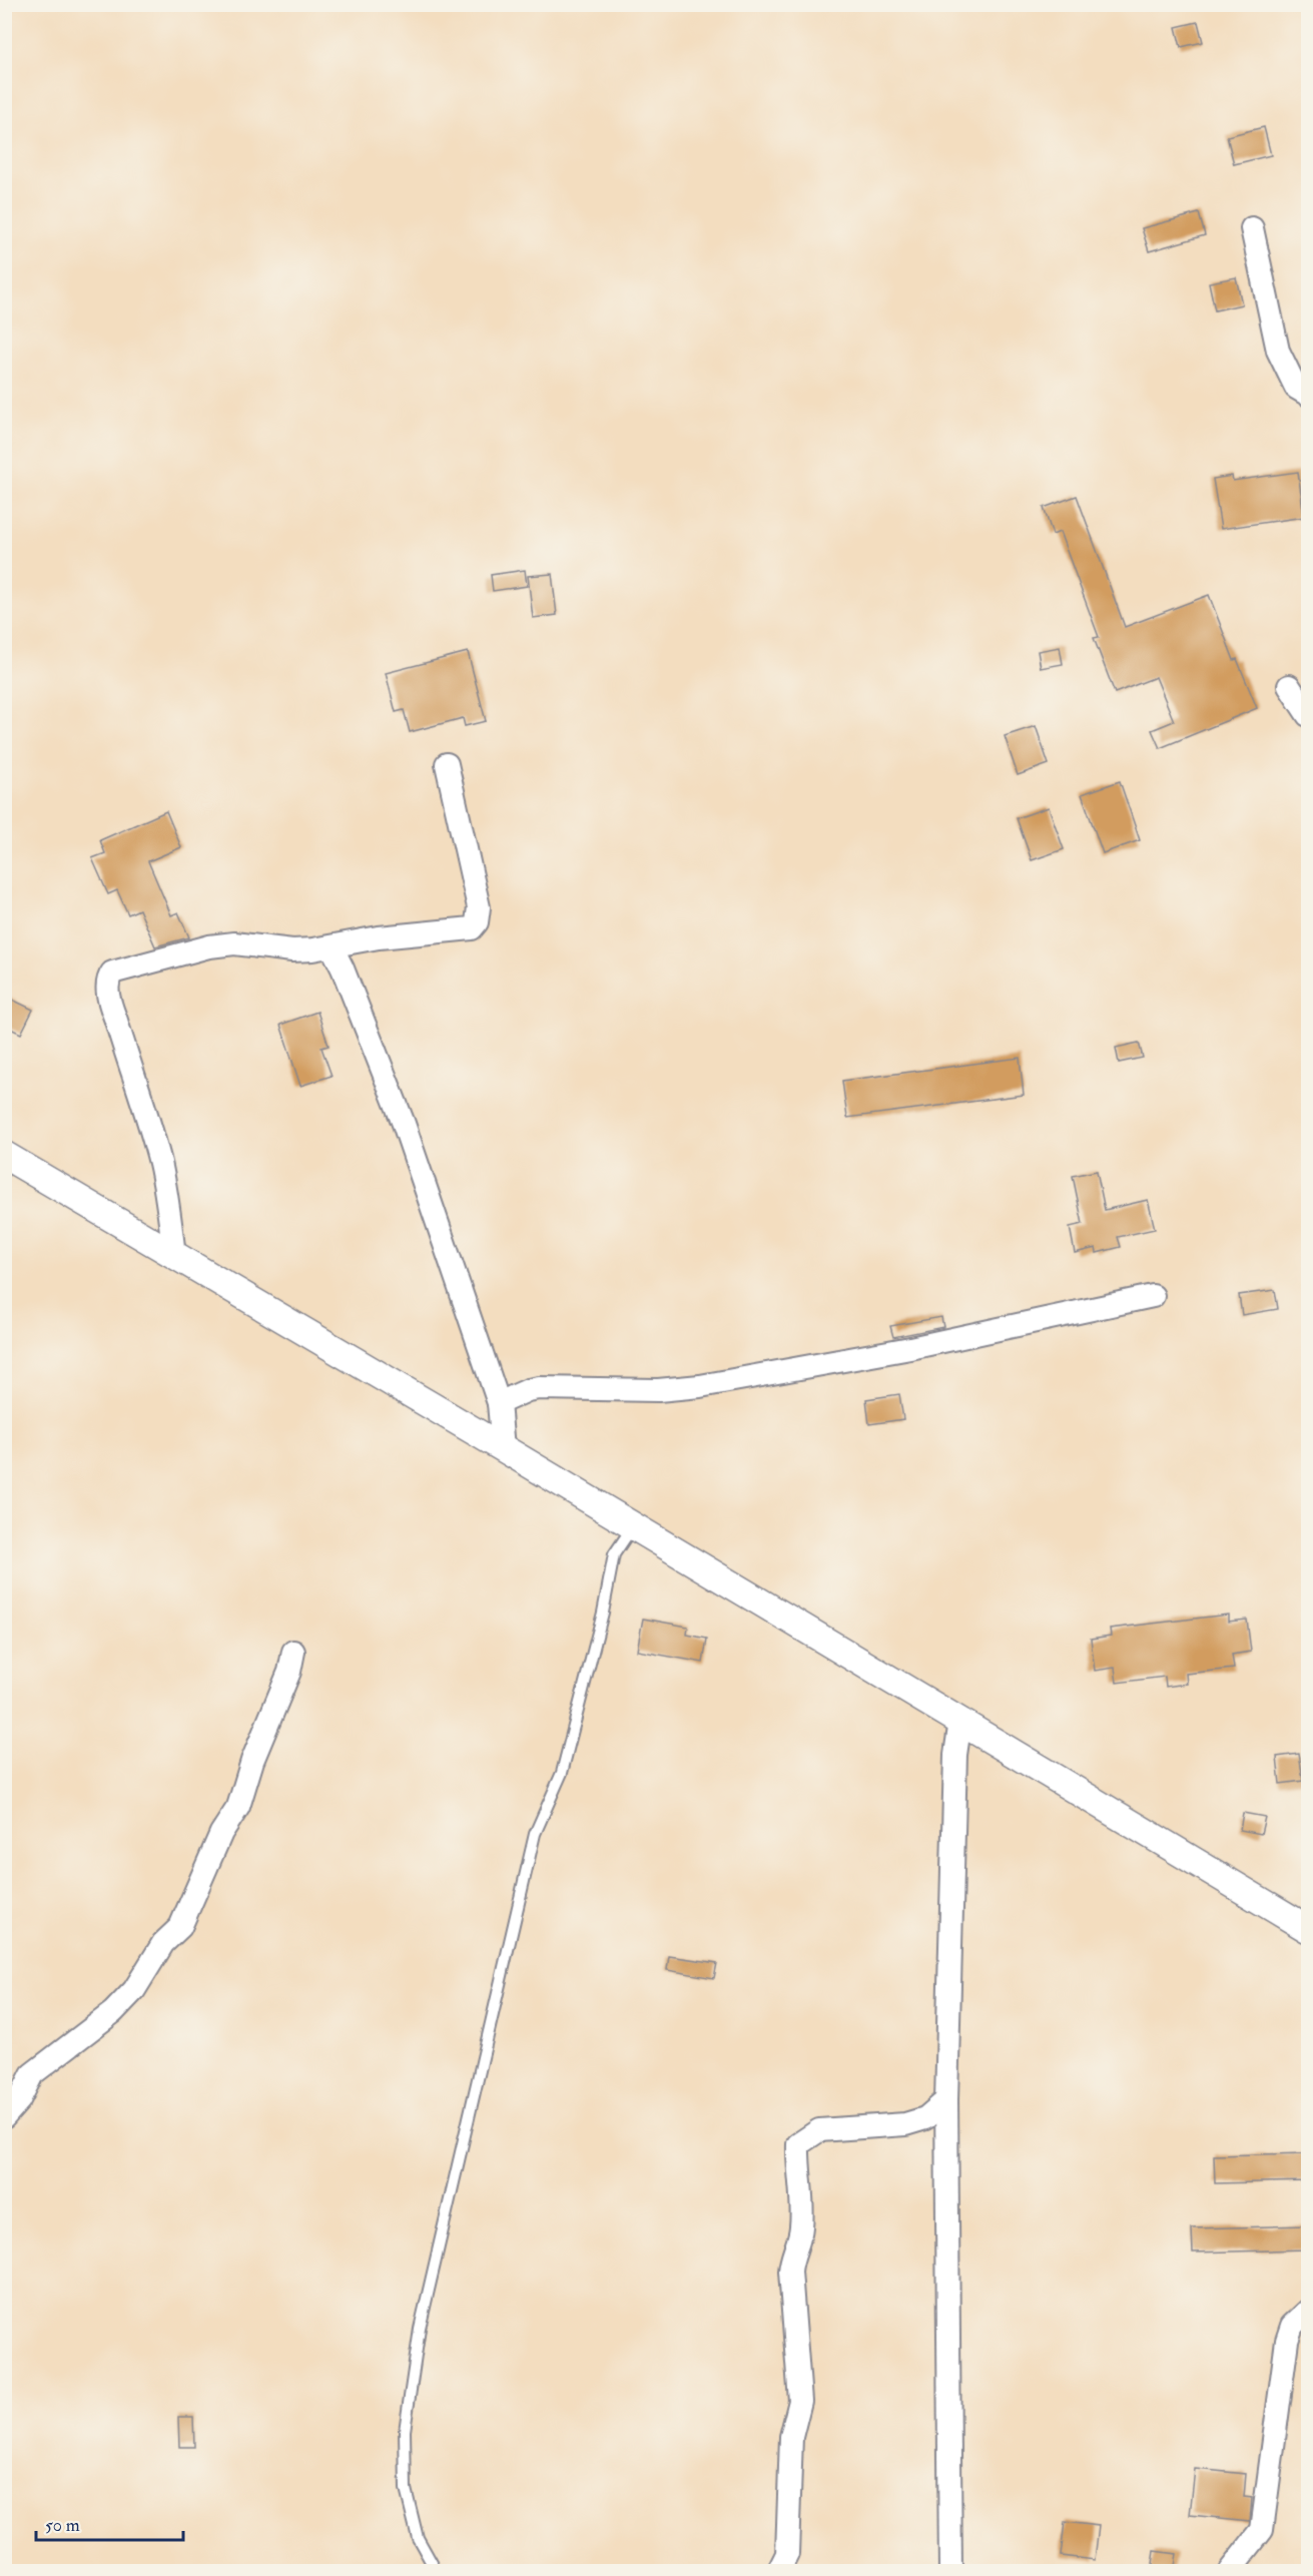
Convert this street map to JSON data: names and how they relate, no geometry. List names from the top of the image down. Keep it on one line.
{"scale_bar":"50 m"}
